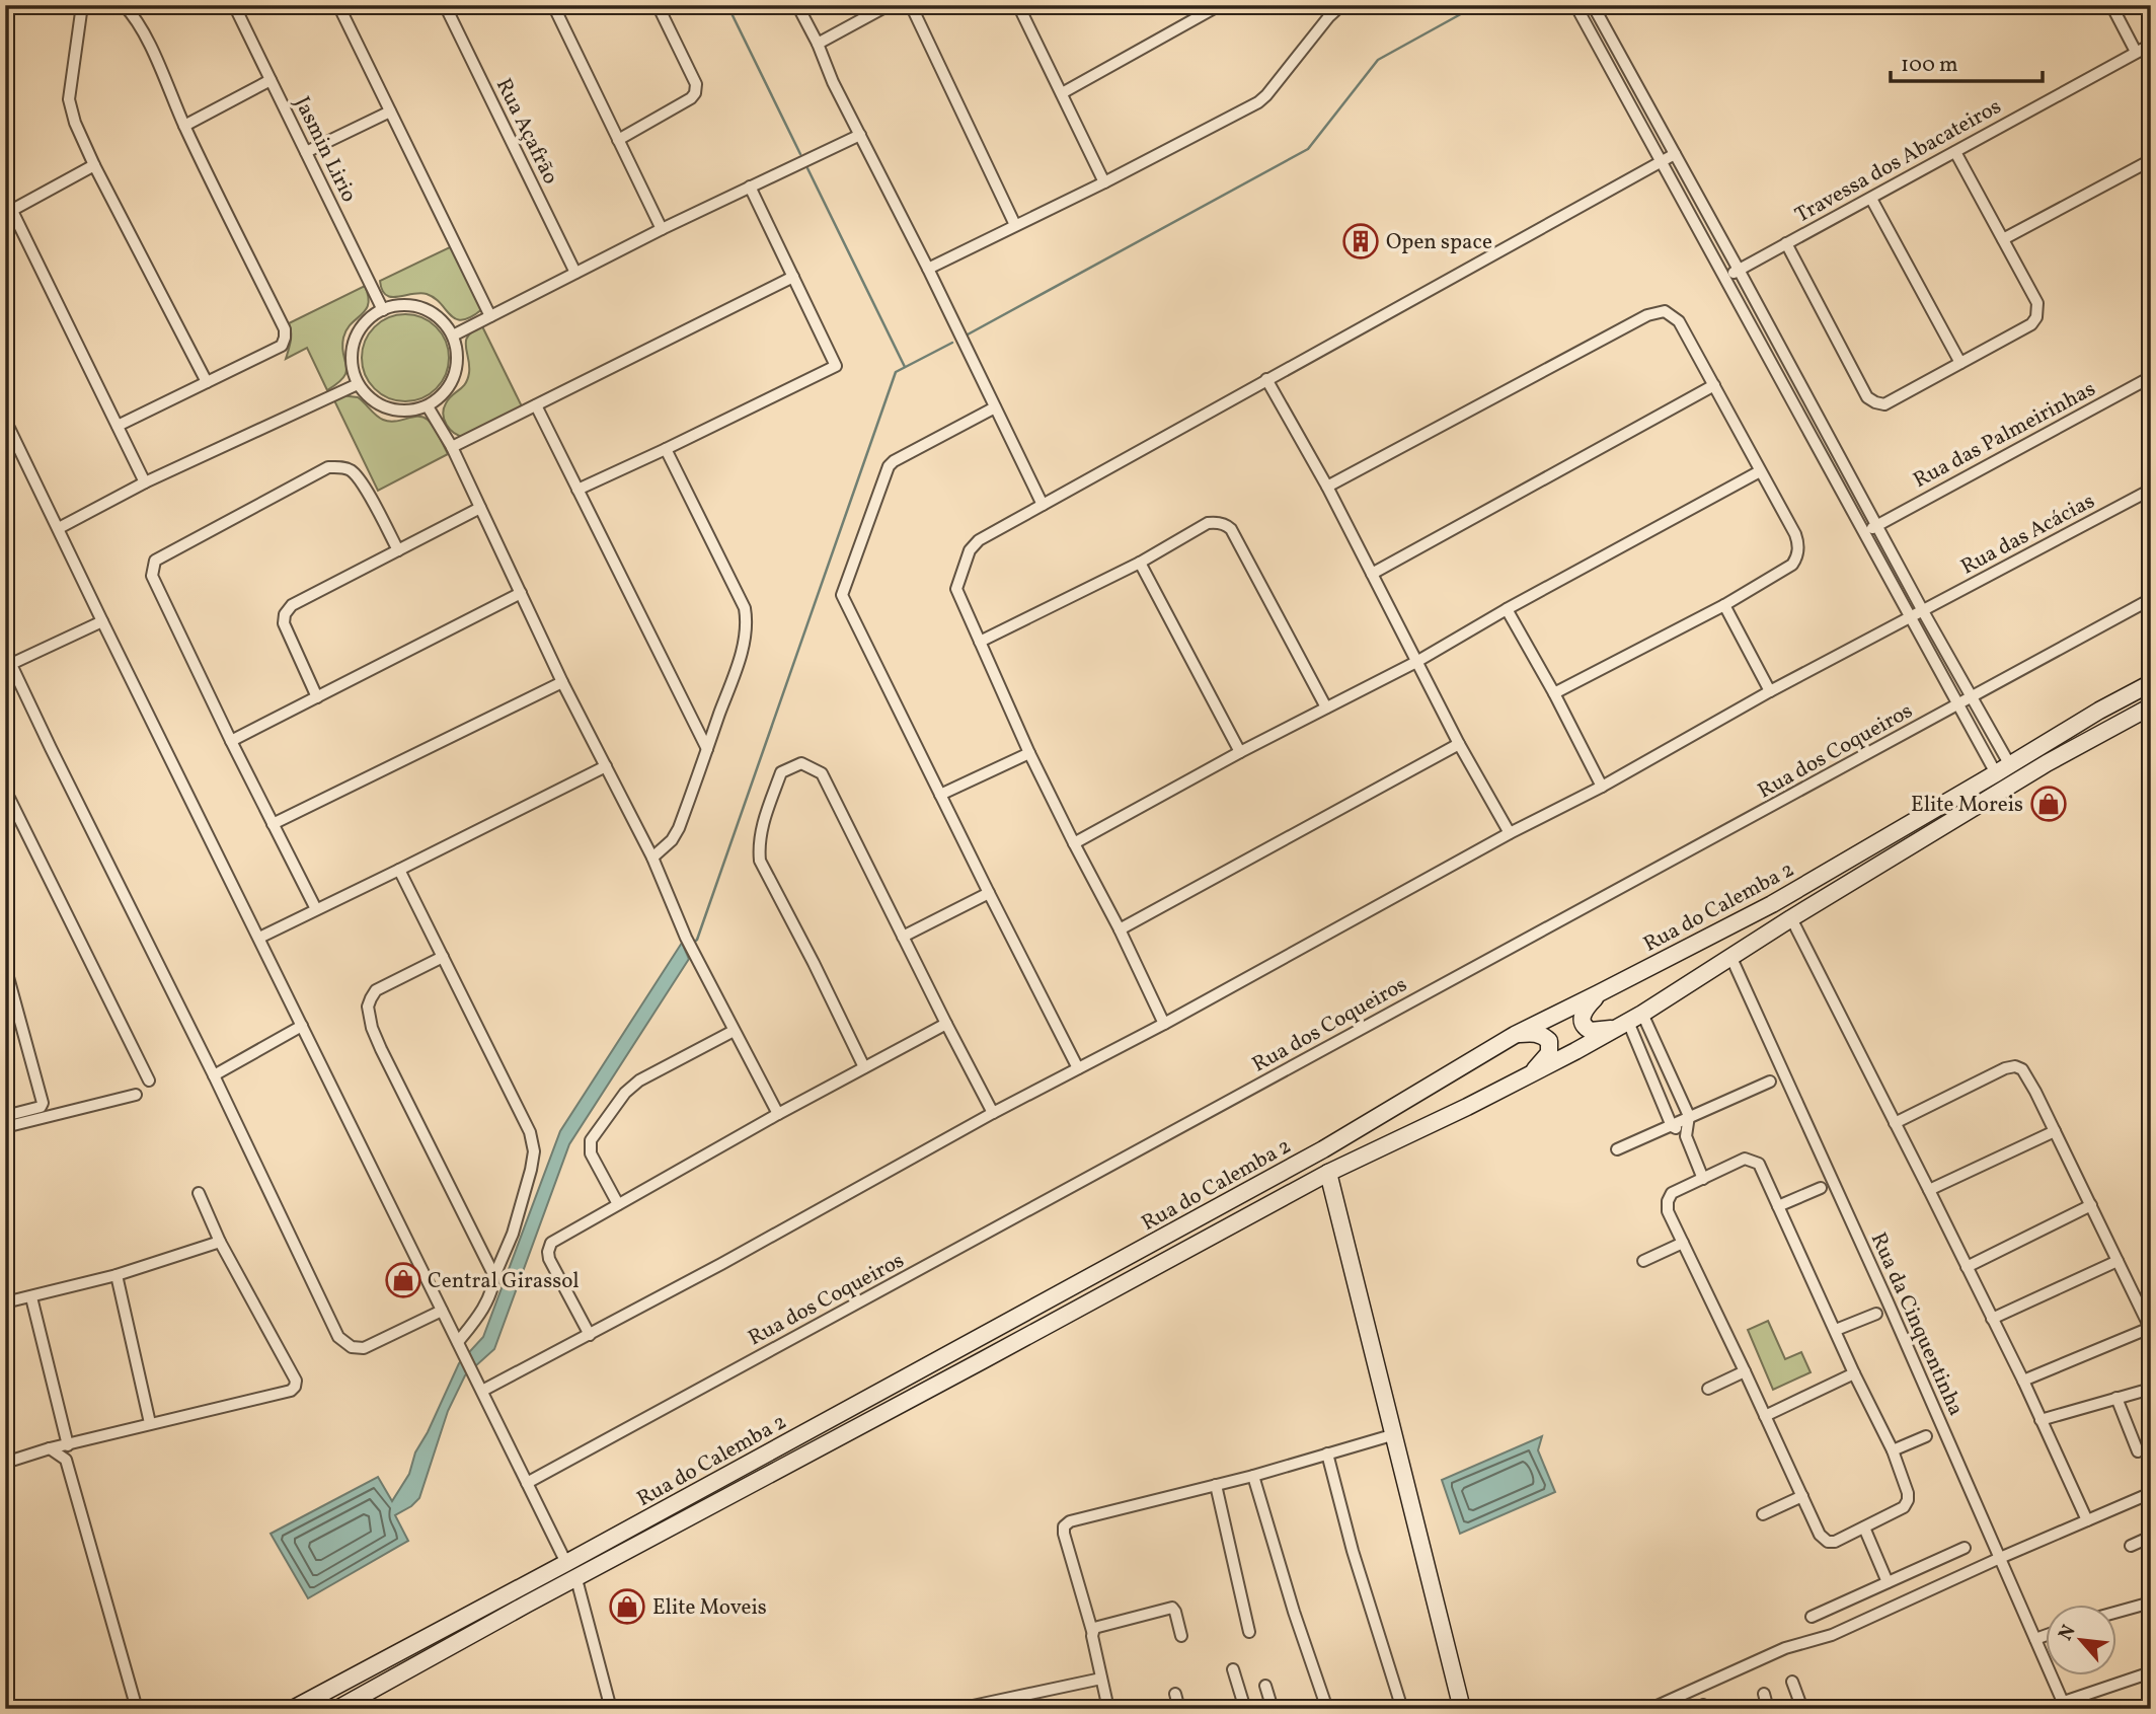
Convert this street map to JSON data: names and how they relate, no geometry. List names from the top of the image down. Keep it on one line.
{"streets":{"main road":["Rua do Calemba 2"],"street":["Rua Açafrão","Jasmin Lirio","Travessa dos Abacateiros","Rua das Palmeirinhas","Rua das Acácias","Rua dos Coqueiros","Rua da Cinquentinha"]},"crossings":[["Rua do Calemba 2","Rua da Cinquentinha"]],"places":{"building":["Open space"],"shop":["Elite Moreis","Central Girassol","Elite Moveis"]},"scale_bar":"100 m","north":"top left"}
